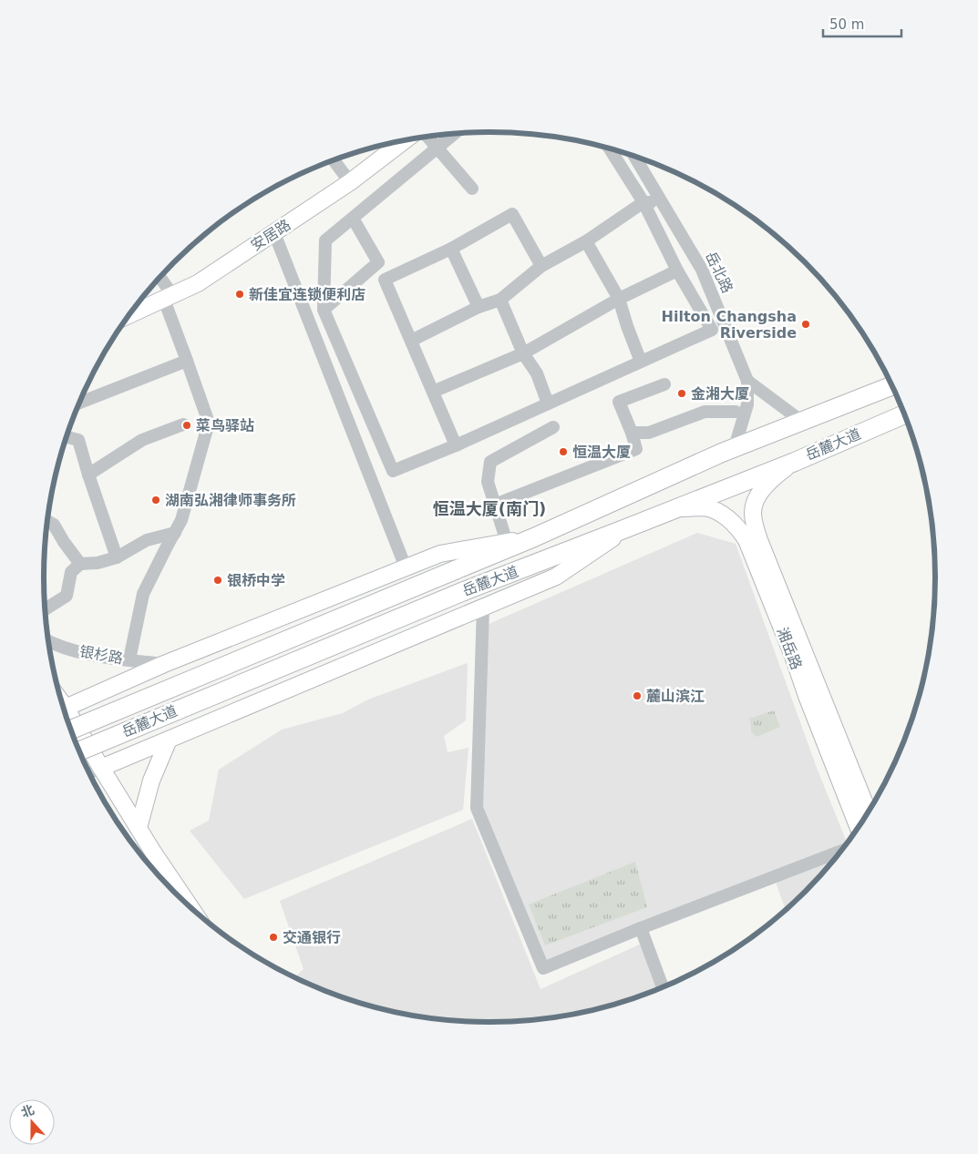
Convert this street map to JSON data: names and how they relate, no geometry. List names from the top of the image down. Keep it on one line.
{"streets":{"highway":["岳麓大道"],"main road":["安居路","湘岳路"],"street":["岳北路","银杉路"]},"crossings":[["岳北路","岳麓大道"],["岳麓大道","湘岳路"]],"districts":["恒温大厦(南门)"],"places":["新佳宜连锁便利店","Hilton Changsha Riverside","金湘大厦","菜鸟驿站","恒温大厦","湖南弘湘律师事务所","银桥中学","麓山滨江","交通银行"],"scale_bar":"50 m","north":"top"}
